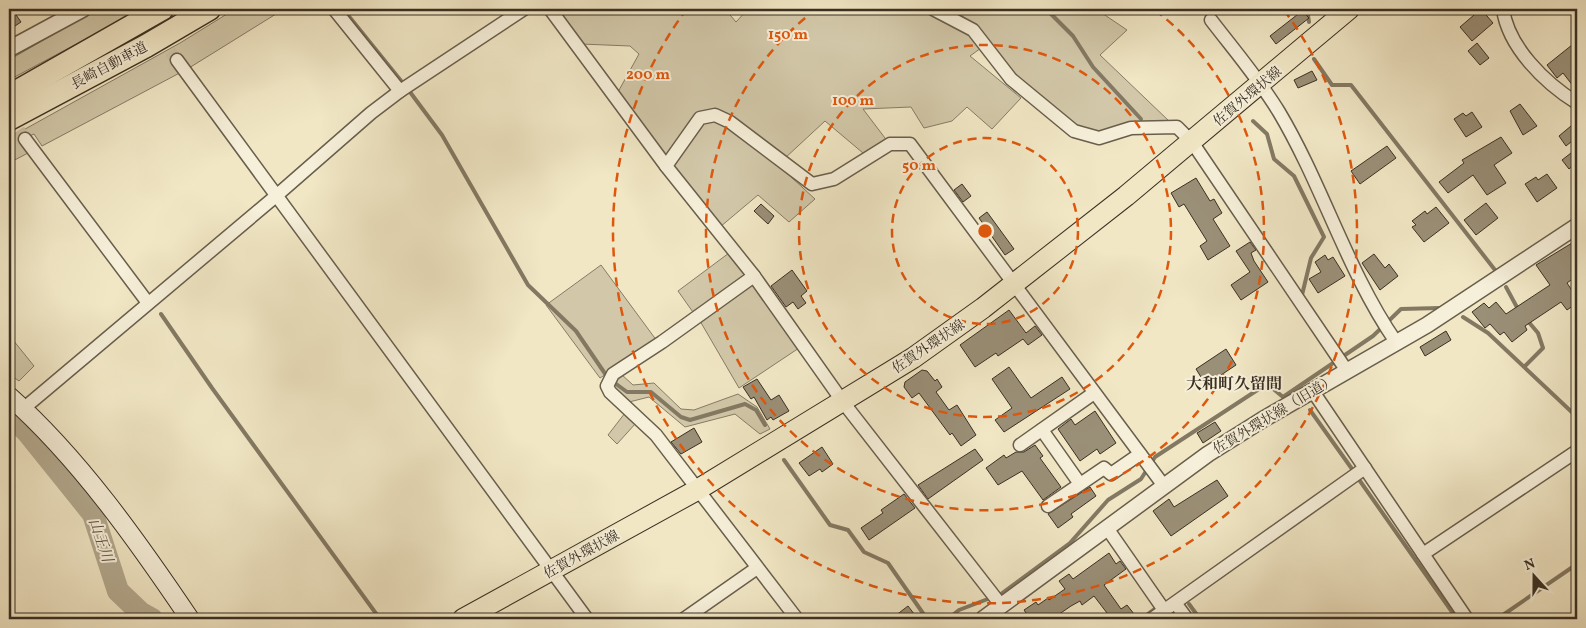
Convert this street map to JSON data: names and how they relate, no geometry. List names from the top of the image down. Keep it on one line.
{"streets":{"highway":["長崎自動車道"],"main road":["佐賀外環状線"],"street":["佐賀外環状線（旧道）"]},"districts":["大和町久留間"],"water":["山王川"],"north":"top","rings":["150 m","200 m","100 m","50 m"]}
